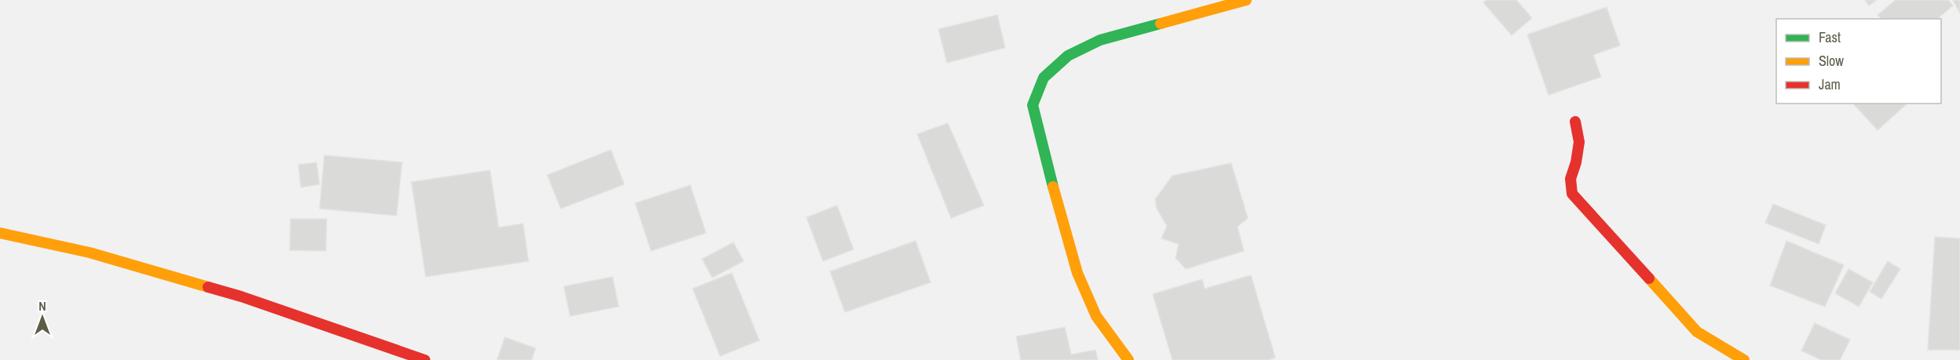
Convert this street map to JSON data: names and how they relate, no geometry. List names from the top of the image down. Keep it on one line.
{"legend":["Fast","Slow","Jam"],"north":"top"}
